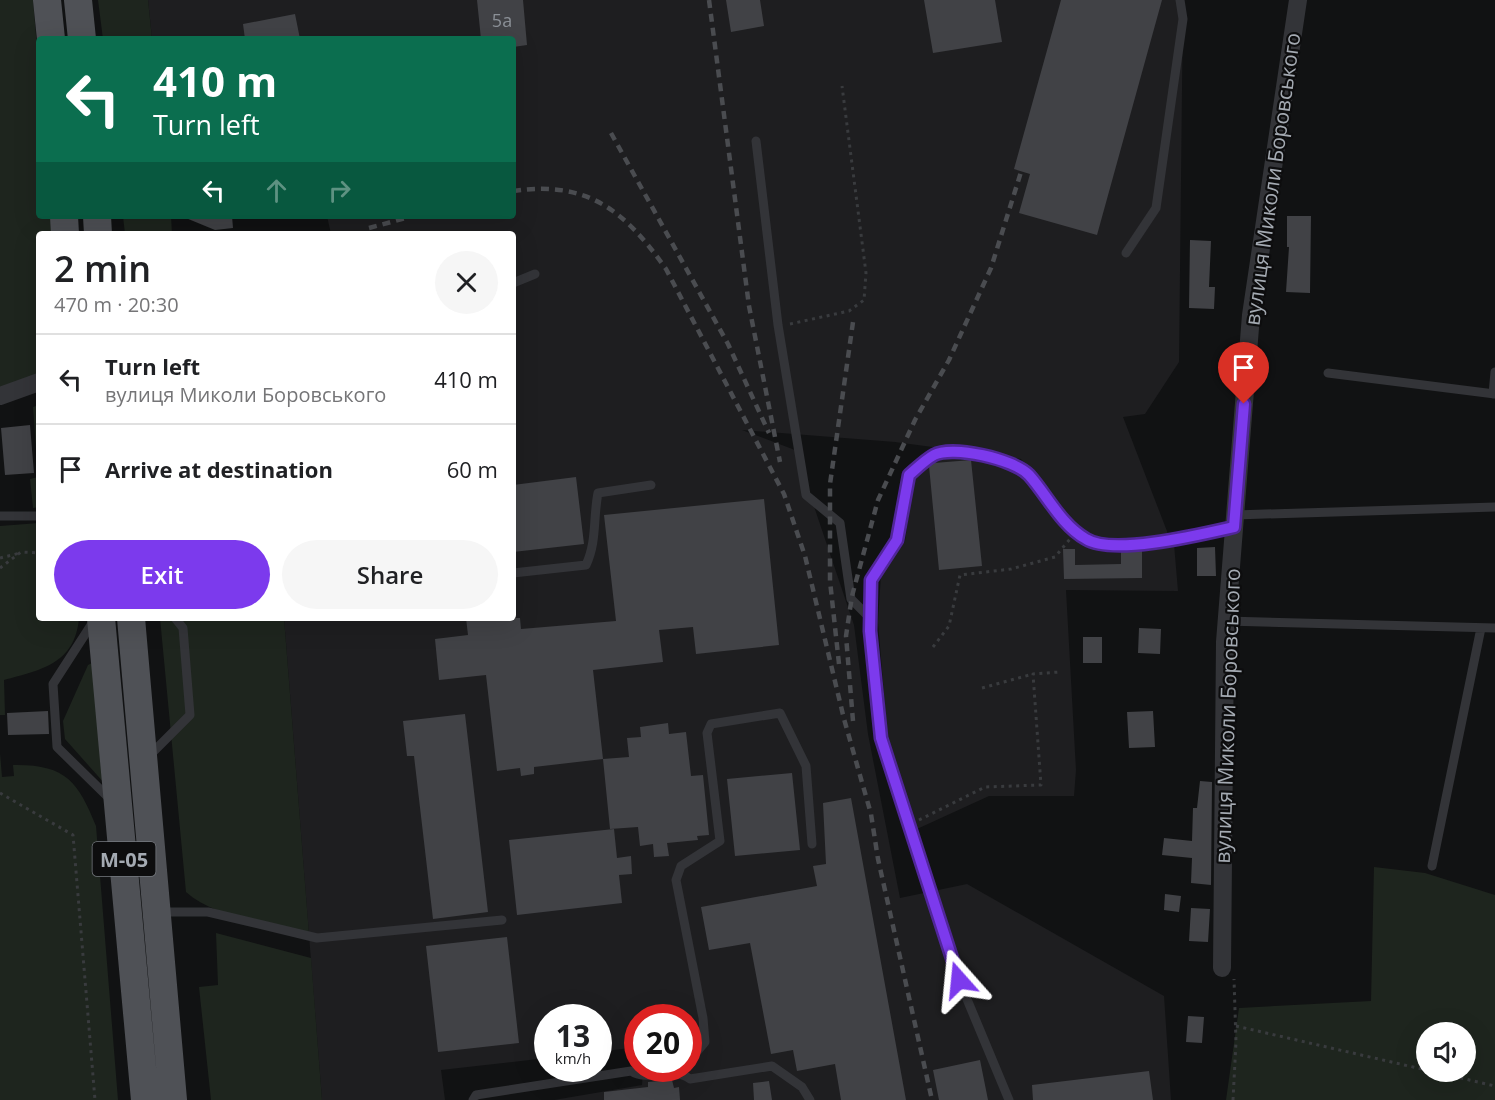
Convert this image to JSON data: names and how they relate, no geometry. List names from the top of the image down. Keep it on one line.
{"streets":{"main road":["М-05"],"street":["вулиця Миколи Боровського"]},"house_numbers":["5а"],"page":{"turn":["410 m","Turn left"],"heading":["2 min","470 m · 20:30"],"list":[{"name":"Turn left","note":"вулиця Миколи Боровського","value":"410 m"},{"name":"Arrive at destination","value":"60 m"}],"buttons":["Exit","Share"],"speed":"13 km/h","limit":"20"}}
